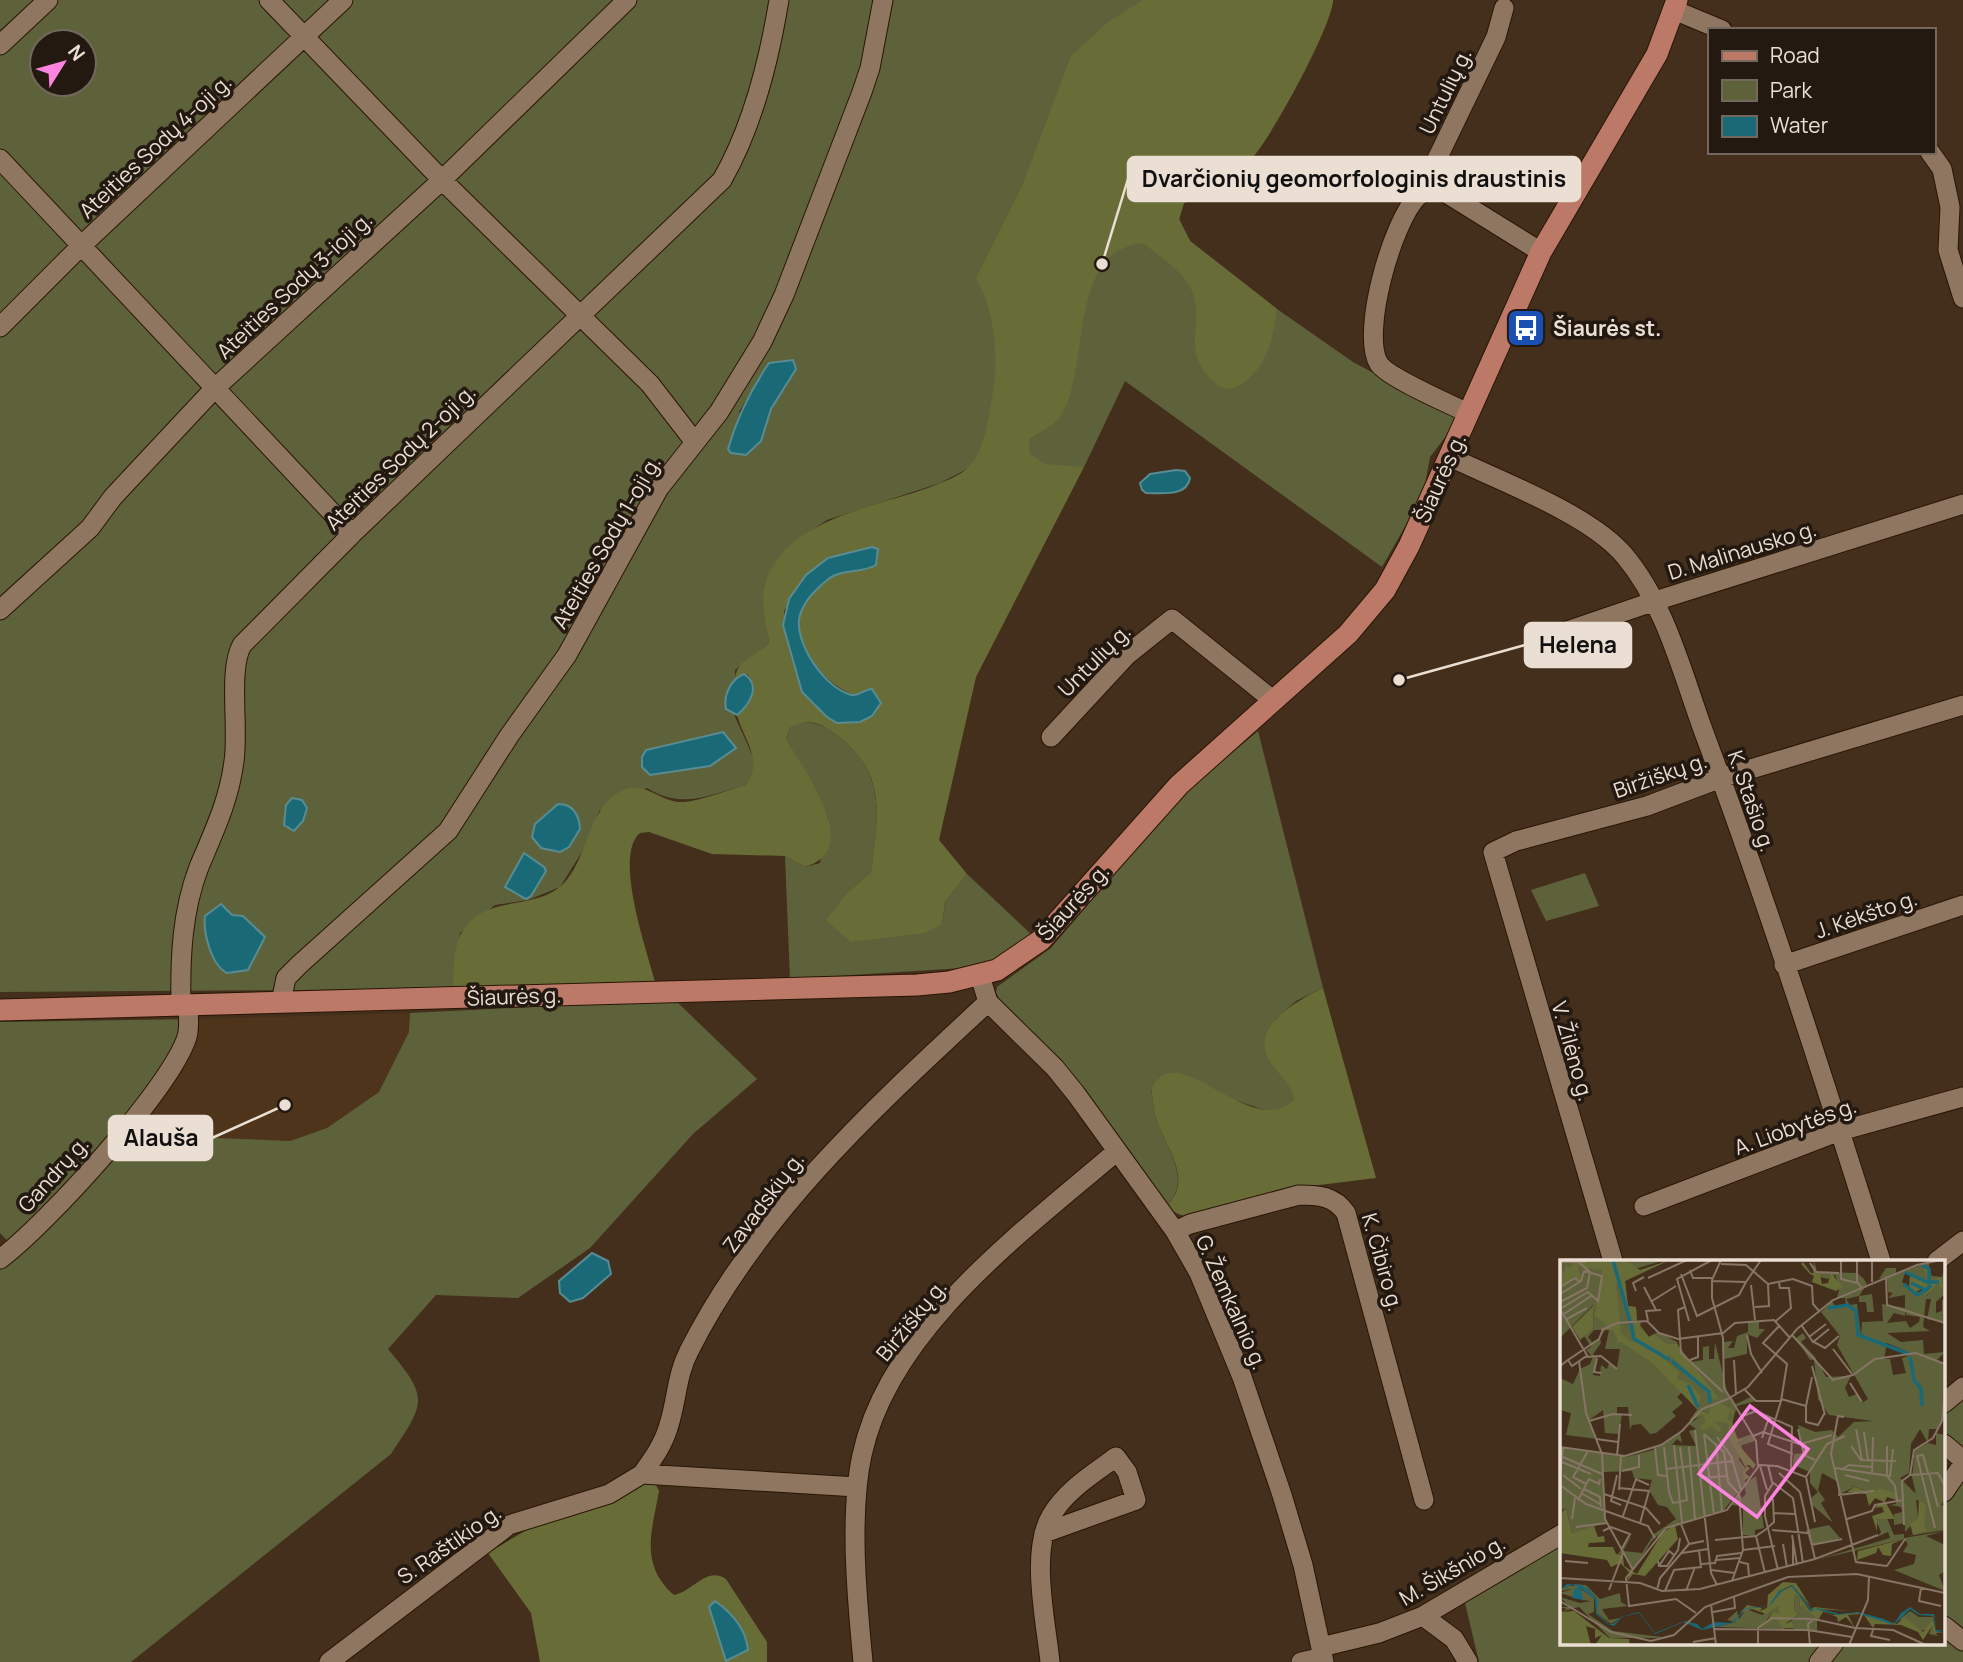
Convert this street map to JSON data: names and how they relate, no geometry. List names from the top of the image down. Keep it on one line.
{"streets":{"main road":["Šiaurės g."],"street":["Untulių g.","Ateities Sodų 4-oji g.","Ateities Sodų 3-ioji g.","Ateities Sodų 2-oji g.","Ateities Sodų 1-oji g.","D. Malinausko g.","Biržiškų g.","K. Stašio g.","J. Kėkšto g.","V. Žilėno g.","A. Liobytės g.","Gandrų g.","Zavadskių g.","K. Čibiro g.","G. Žemkalnio g.","S. Raštikio g.","M. Šikšnio g."]},"crossings":[["Untulių g.","Šiaurės g."],["Ateities Sodų 2-oji g.","Šiaurės g."],["Ateities Sodų 2-oji g.","Gandrų g."],["Šiaurės g.","Ateities Sodų 1-oji g."],["Šiaurės g.","K. Stašio g."],["Šiaurės g.","Gandrų g."],["D. Malinausko g.","K. Stašio g."],["Biržiškų g.","K. Stašio g."],["Biržiškų g.","V. Žilėno g."],["Biržiškų g.","G. Žemkalnio g."],["K. Stašio g.","J. Kėkšto g."],["K. Stašio g.","A. Liobytės g."],["Zavadskių g.","G. Žemkalnio g."],["Zavadskių g.","S. Raštikio g."],["K. Čibiro g.","G. Žemkalnio g."],["G. Žemkalnio g.","M. Šikšnio g."]],"places":{"other":["Dvarčionių geomorfologinis draustinis","Helena","Alauša"],"bus stop":["Šiaurės st."]},"legend":["Road","Park","Water"],"north":"top right"}
